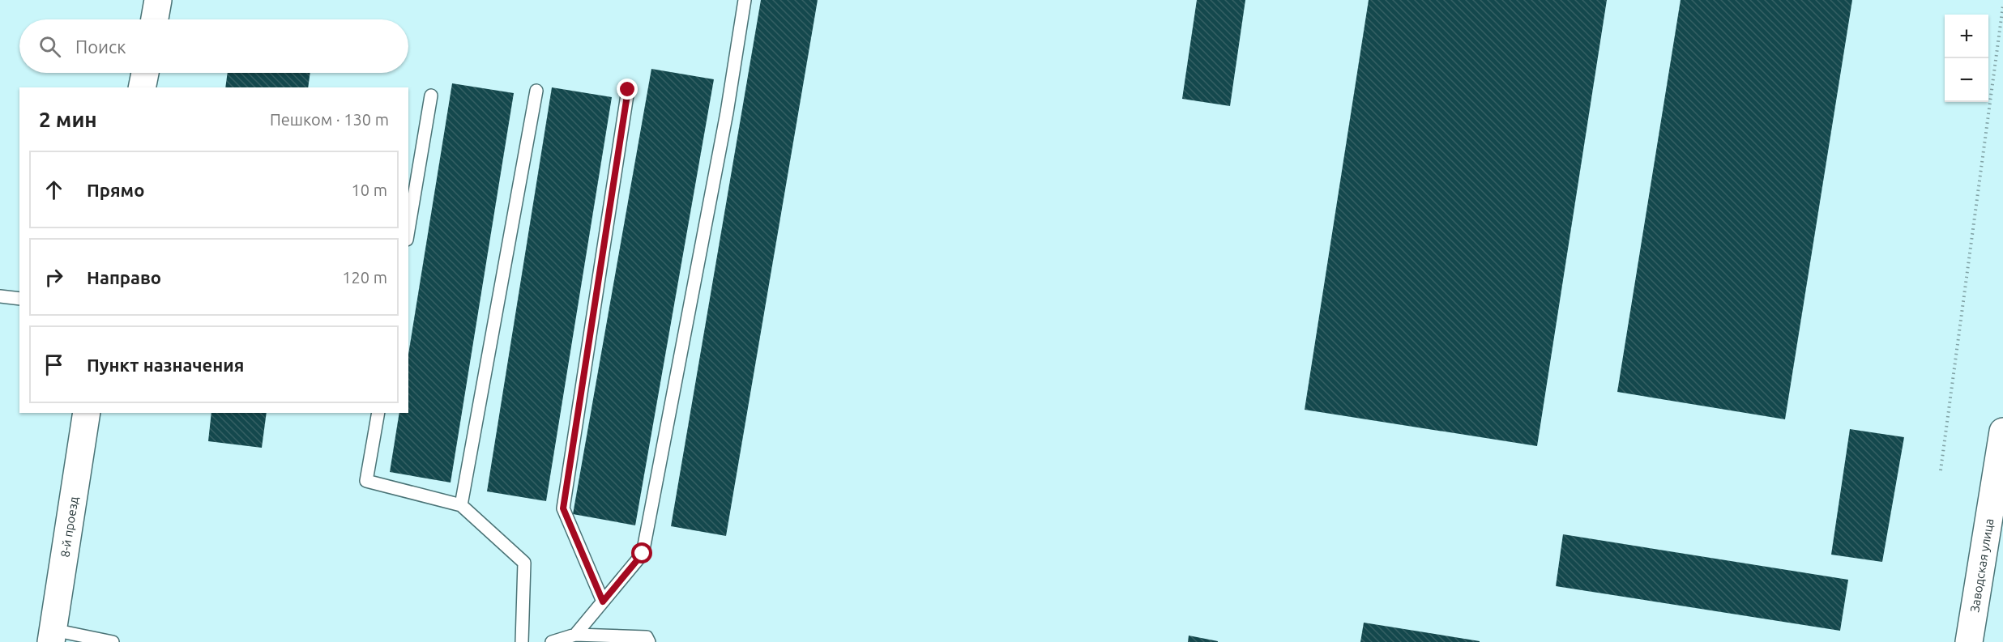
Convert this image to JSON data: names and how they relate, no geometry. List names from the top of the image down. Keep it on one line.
{"streets":{"street":["8-й проезд","Заводская улица"]},"page":{"map_buttons":["+","−"],"search":"Поиск","heading":["2 мин","Пешком · 130 m"],"list":[["Прямо","10 m"],["Направо","120 m"],"Пункт назначения"]}}
